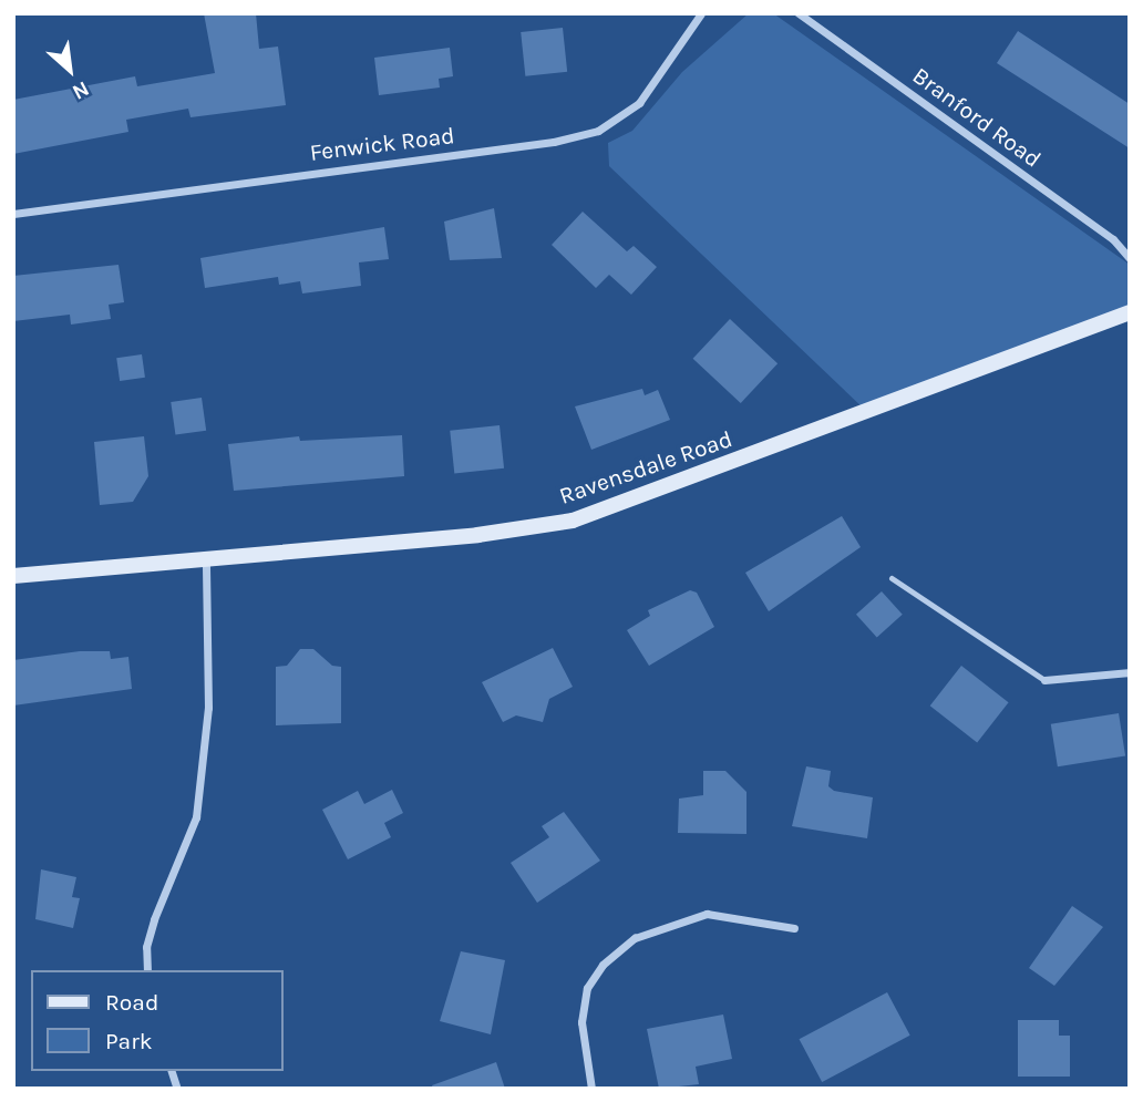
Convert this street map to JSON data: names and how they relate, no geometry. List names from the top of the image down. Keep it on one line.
{"streets":{"main road":["Ravensdale Road"],"street":["Branford Road","Fenwick Road"]},"legend":["Road","Park"],"north":"bottom right"}
